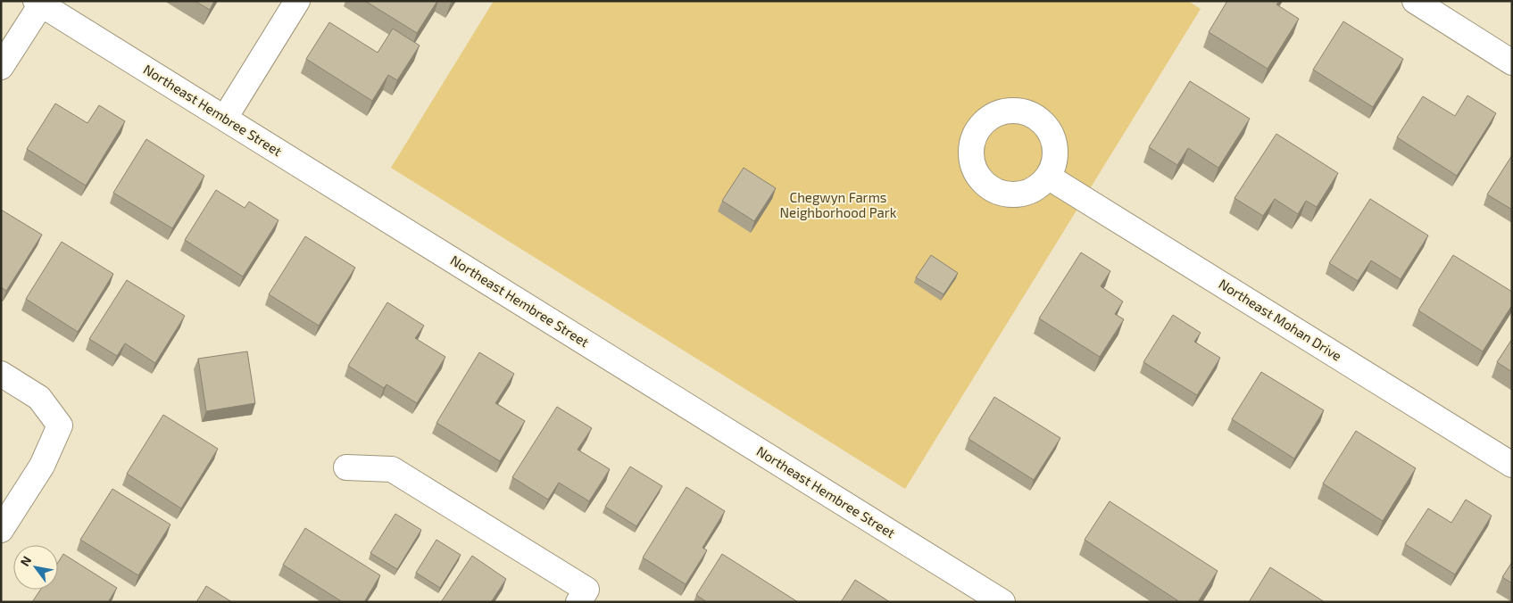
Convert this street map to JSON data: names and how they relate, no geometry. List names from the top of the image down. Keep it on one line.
{"streets":{"street":["Northeast Hembree Street","Northeast Mohan Drive"]},"parks":["Chegwyn Farms Neighborhood Park"],"north":"top left"}
